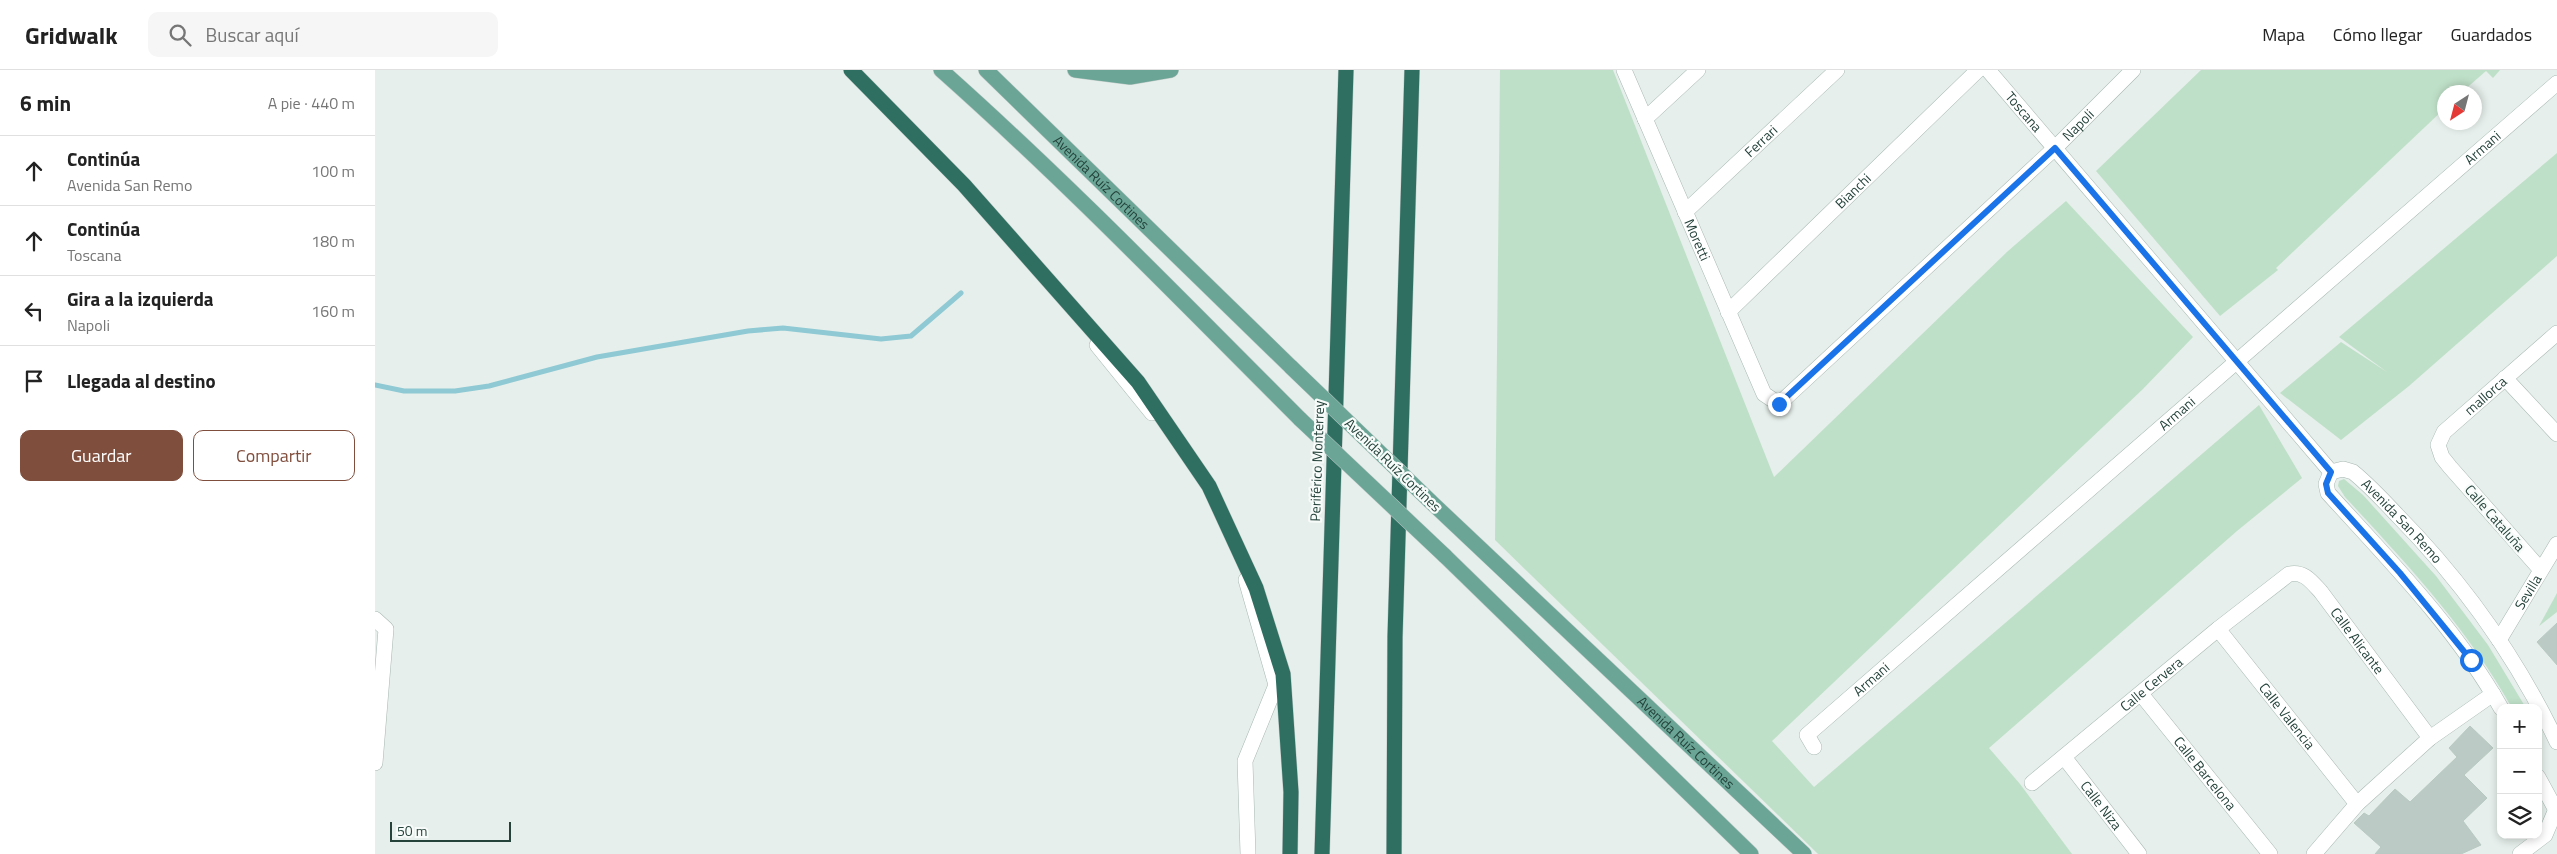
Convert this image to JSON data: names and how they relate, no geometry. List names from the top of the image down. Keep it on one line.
{"streets":{"highway":["Periférico Monterrey"],"main road":["Avenida Ruíz Cortines"],"street":["Toscana","Napoli","Ferrari","Armani","Bianchi","Moretti","mallorca","Calle Cataluña","Avenida San Remo","Sevilla","Calle Alicante","Calle Cervera","Calle Valencia","Calle Barcelona","Calle Niza"]},"crossings":[["Toscana","Napoli"],["Toscana","Armani"],["Toscana","Avenida San Remo"],["Napoli","Moretti"],["Ferrari","Moretti"],["Bianchi","Moretti"],["mallorca","Calle Cataluña"],["Calle Cataluña","Sevilla"],["Avenida San Remo","Sevilla"],["Calle Alicante","Calle Cervera"],["Calle Cervera","Calle Valencia"],["Calle Cervera","Calle Barcelona"],["Calle Cervera","Calle Niza"]],"scale_bar":"50 m","north":"bottom left","page":{"header":"Gridwalk","search":"Buscar aquí","nav":["Mapa","Cómo llegar","Guardados"],"heading":["6 min","A pie · 440 m"],"list":[["Continúa","Avenida San Remo","100 m"],["Continúa","Toscana","180 m"],["Gira a la izquierda","Napoli","160 m"],"Llegada al destino"],"buttons":["Guardar","Compartir"],"map_buttons":["+","−"],"scale":"50 m"}}
